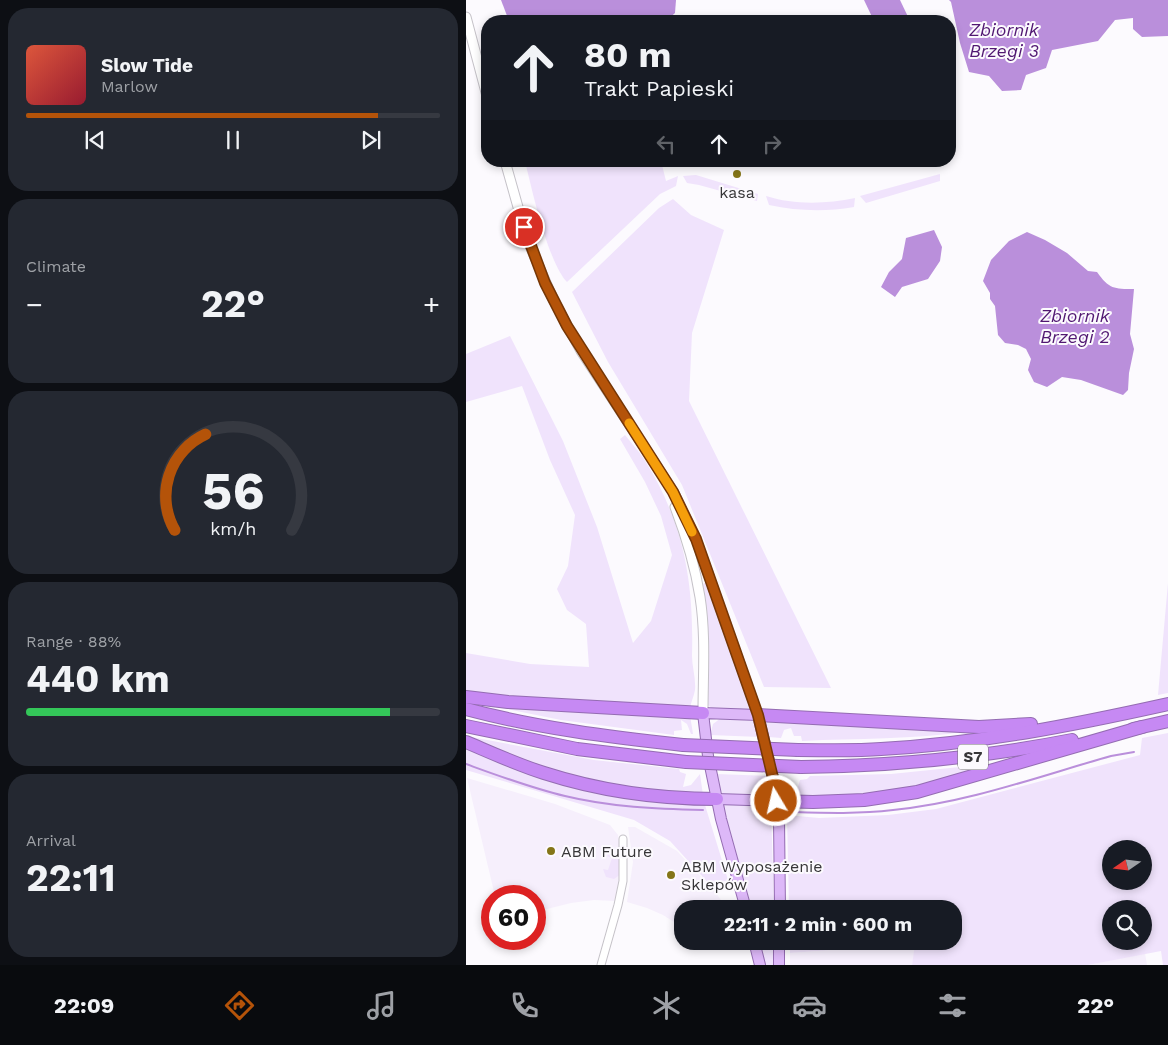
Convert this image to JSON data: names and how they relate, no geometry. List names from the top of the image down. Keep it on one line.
{"streets":{"highway":["S7"]},"water":["Zbiornik Brzegi 3","Zbiornik Brzegi 2"],"places":["kasa","ABM Future","ABM Wyposażenie Sklepów"],"north":"left","page":{"turn":["80 m","Trakt Papieski"],"song":["Slow Tide","Marlow"],"tile":["Climate",["Range · 88%","440 km"],["Arrival","22:11"]],"heat":["−","22°","+"],"limit":"60","trip":"22:11 · 2 min · 600 m","tabs":["22:09","22°"],"gauge":["56","km/h"]}}
